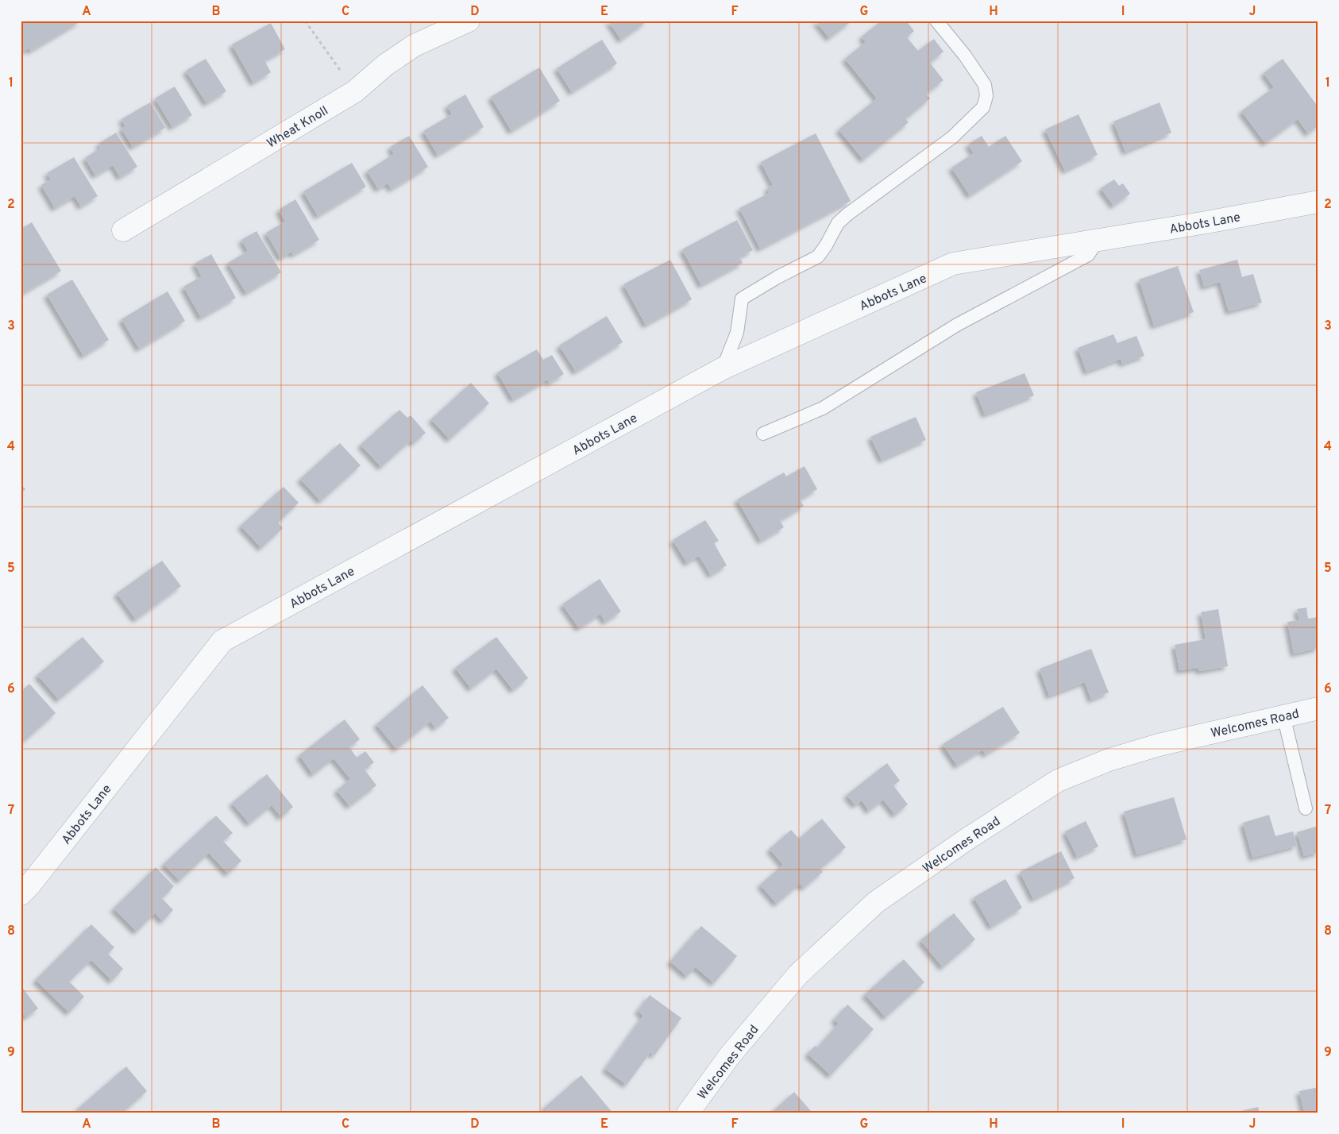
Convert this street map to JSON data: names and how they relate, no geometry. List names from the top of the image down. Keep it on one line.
{"streets":{"street":["Wheat Knoll","Abbots Lane","Welcomes Road"]},"grid":{"columns":["A","B","C","D","E","F","G","H","I","J"],"rows":["1","2","3","4","5","6","7","8","9"]}}
